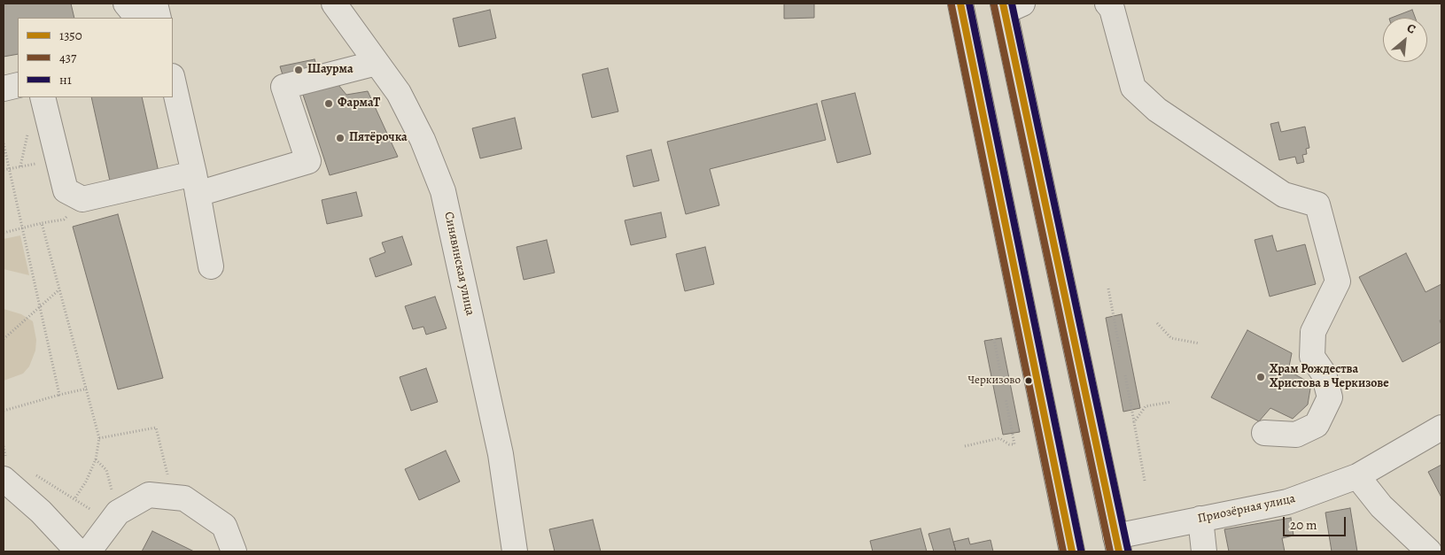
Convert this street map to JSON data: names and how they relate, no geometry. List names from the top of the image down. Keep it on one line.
{"streets":{"street":["Синявинская улица","Приозёрная улица"]},"places":["Шаурма","ФармаТ","Пятёрочка","Храм Рождества Христова в Черкизове","Черкизово"],"lines":["transit line 1350","transit line н1","transit line 437"],"legend":["1350","437","н1"],"scale_bar":"20 m","north":"top right"}
